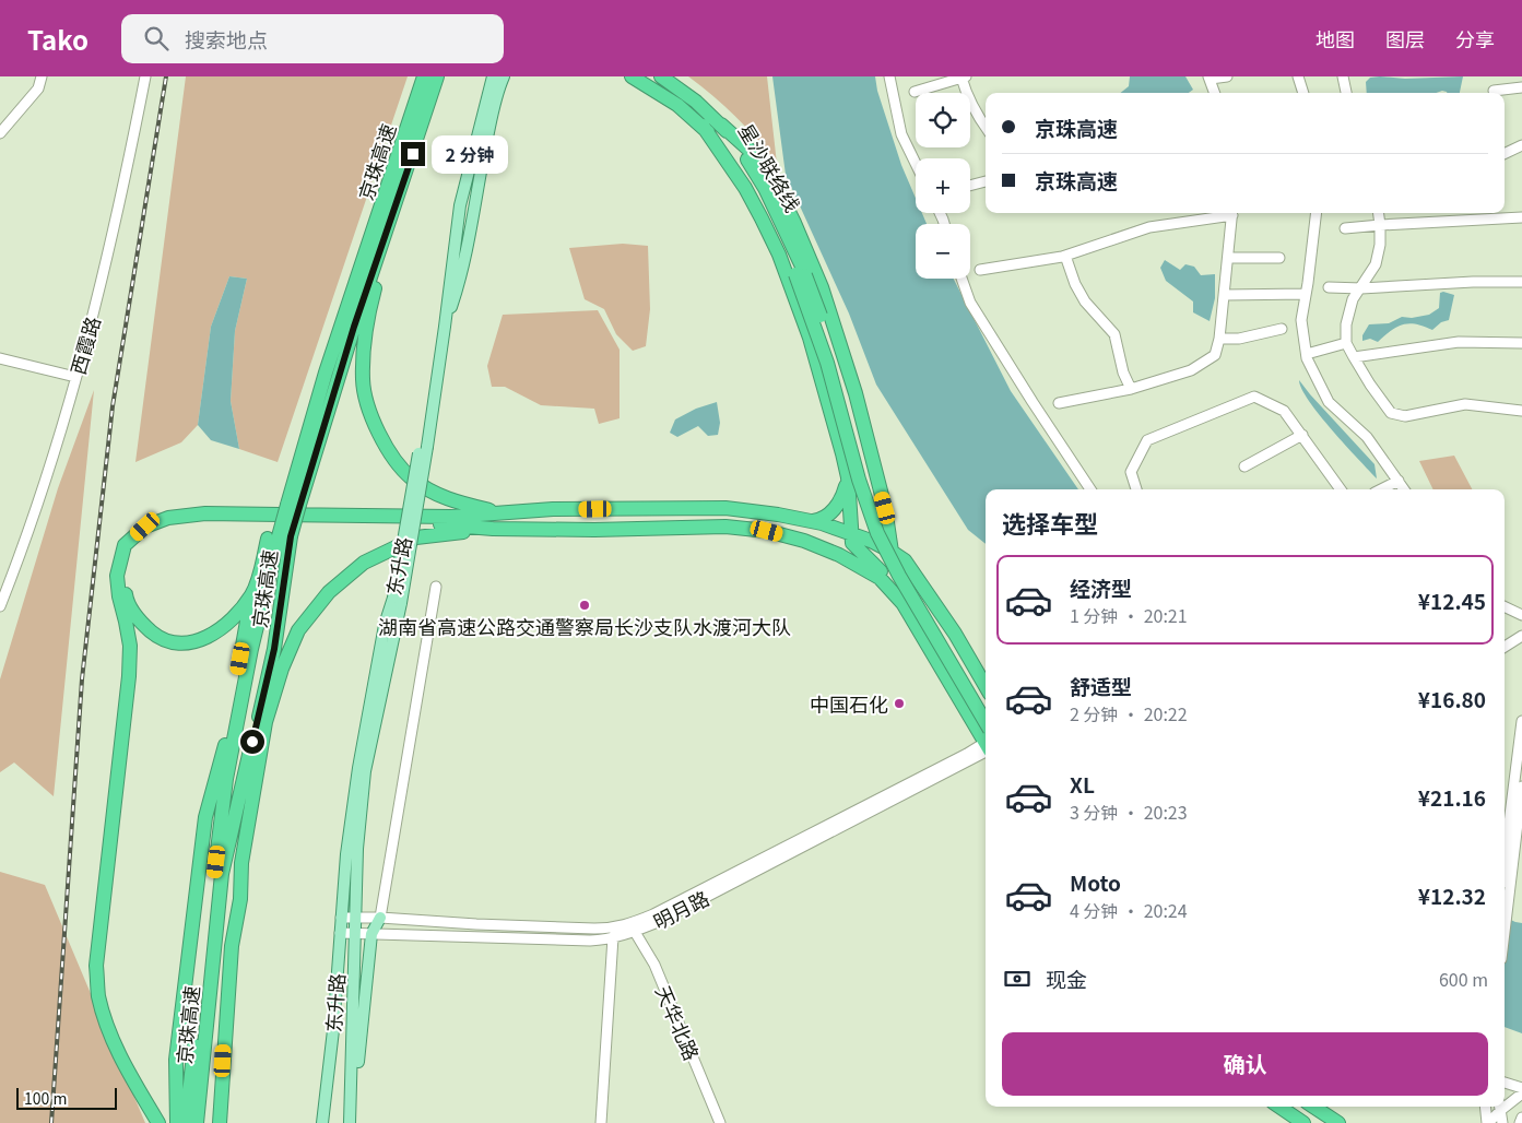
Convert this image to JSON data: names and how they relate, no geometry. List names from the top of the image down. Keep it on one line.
{"streets":{"highway":["京珠高速","星沙联络线"],"main road":["东升路"],"street":["西霞路","明月路","天华北路"]},"crossings":[["东升路","明月路"],["明月路","天华北路"]],"places":["湖南省高速公路交通警察局长沙支队水渡河大队","中国石化"],"scale_bar":"100 m","page":{"header":"Tako","search":"搜索地点","nav":["地图","图层","分享"],"map_buttons":["+","−"],"banner":["京珠高速","京珠高速"],"bubble":"2 分钟","heading":"选择车型","list":[{"name":"经济型","note":"1 分钟 · 20:21","value":"¥12.45"},{"name":"舒适型","note":"2 分钟 · 20:22","value":"¥16.80"},{"name":"XL","note":"3 分钟 · 20:23","value":"¥21.16"},{"name":"Moto","note":"4 分钟 · 20:24","value":"¥12.32"}],"pay":["现金","600 m"],"buttons":"确认","scale":"100 m"}}
